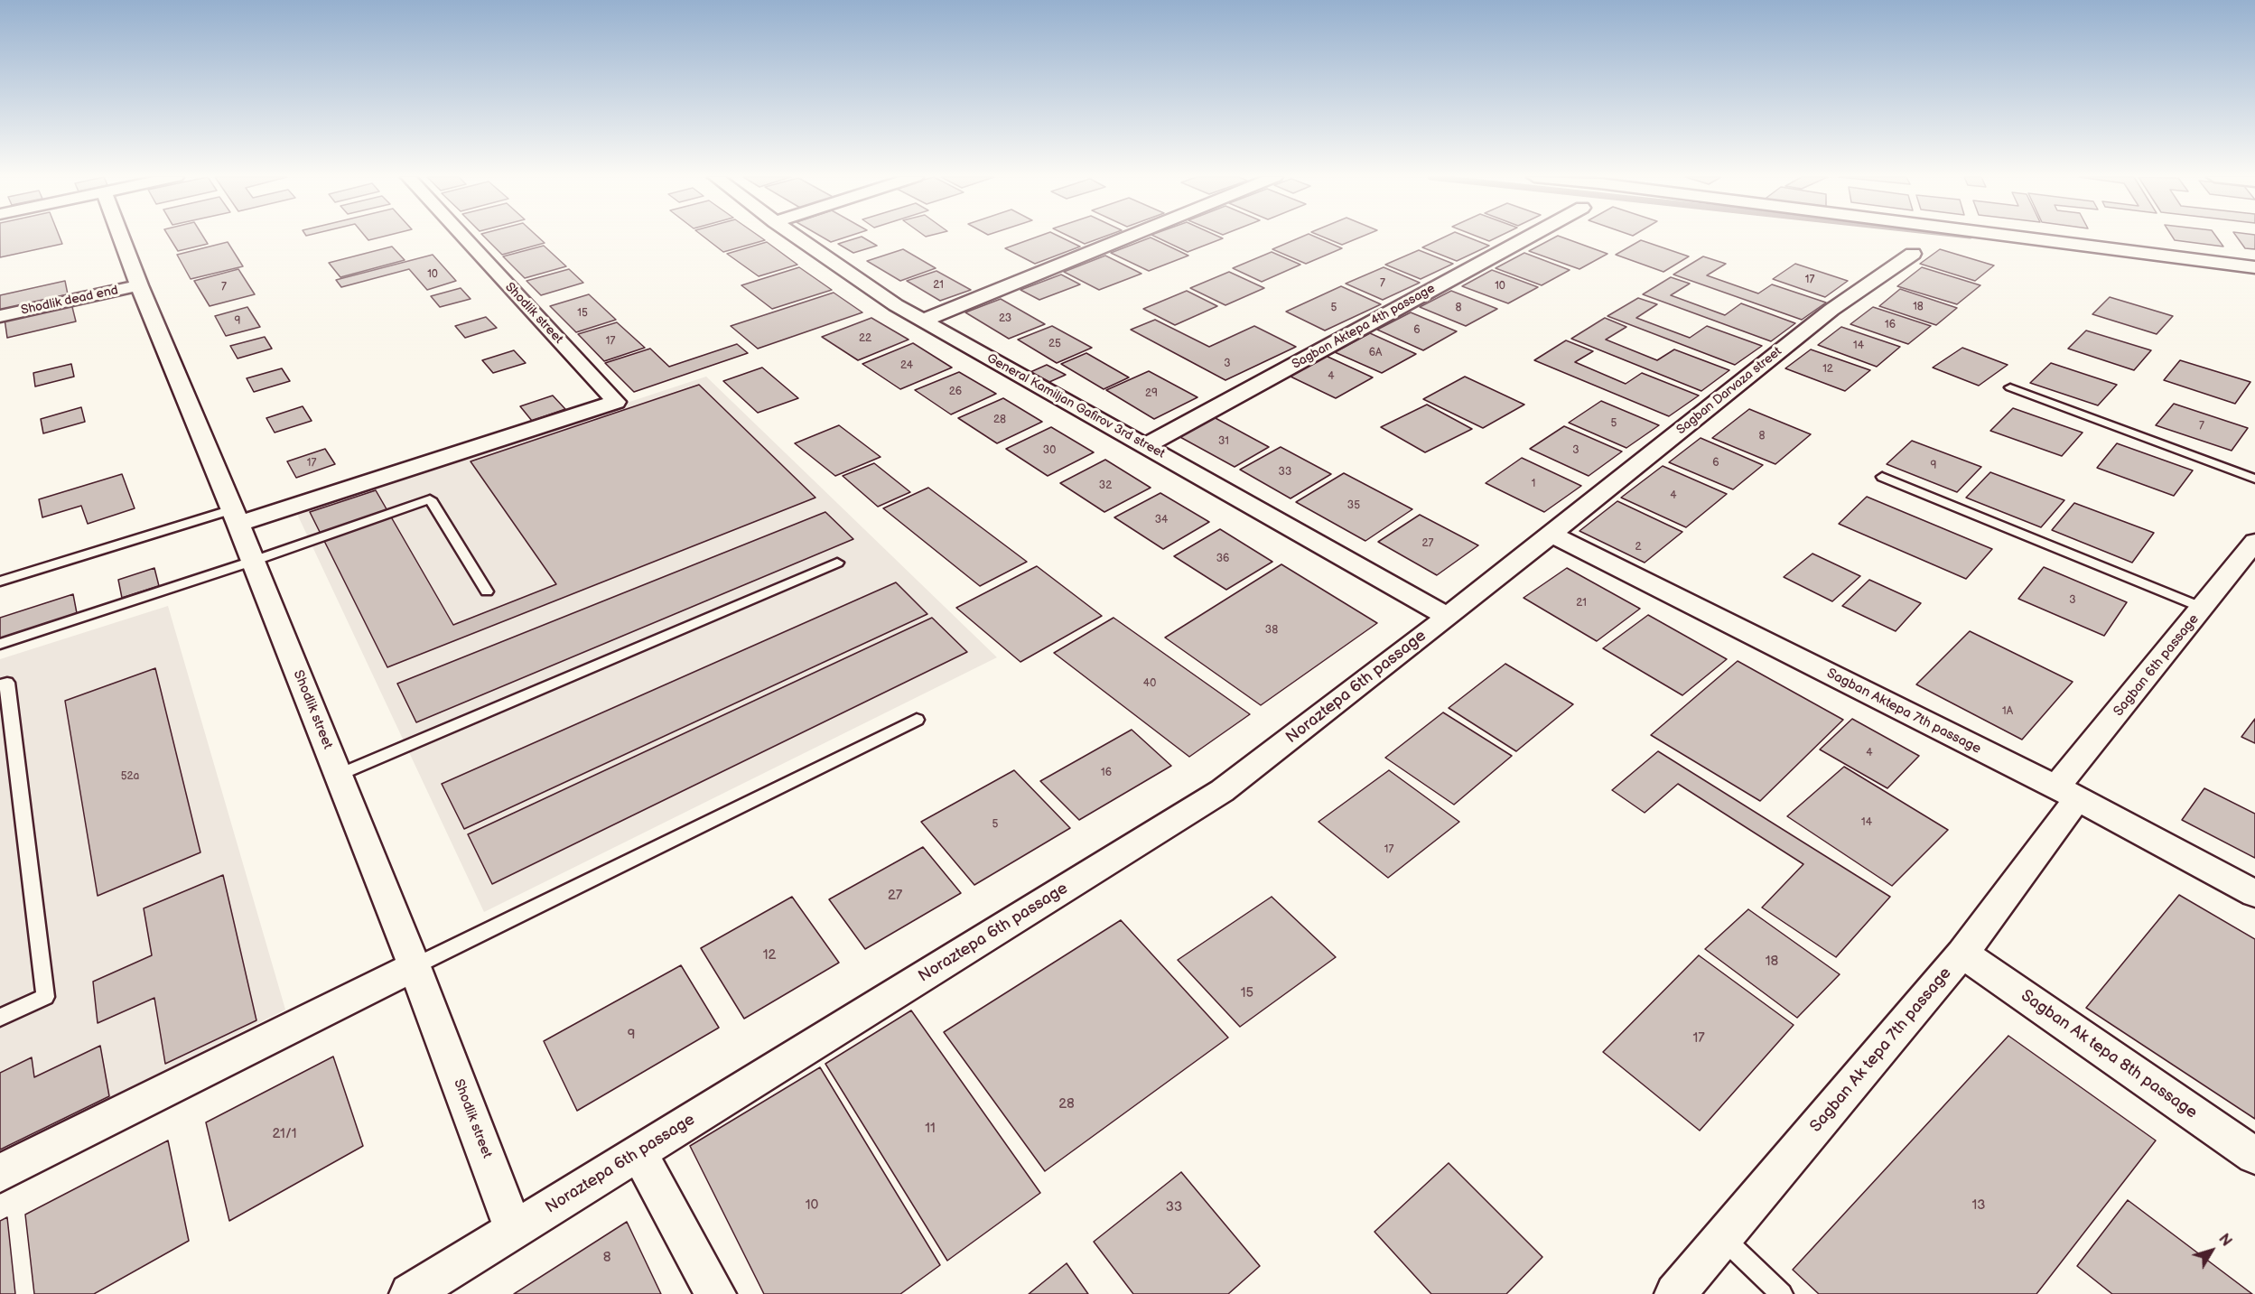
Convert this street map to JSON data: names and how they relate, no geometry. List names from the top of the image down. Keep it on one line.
{"streets":{"street":["Shodlik dead end","Shodlik street","Sagban Aktepa 4th passage","Sagban Darvaza street","General Kamiljan Gafirov 3rd street","Sagban 6th passage","Noraztepa 6th passage","Sagban Aktepa 7th passage","Sagban Ak tepa 7th passage","Sagban Ak tepa 8th passage"]},"crossings":[["Shodlik dead end","Shodlik street"],["Shodlik street","Noraztepa 6th passage"],["Sagban Aktepa 4th passage","General Kamiljan Gafirov 3rd street"],["Sagban Darvaza street","Noraztepa 6th passage"],["Sagban Darvaza street","Sagban Aktepa 7th passage"],["General Kamiljan Gafirov 3rd street","Noraztepa 6th passage"],["Sagban 6th passage","Sagban Aktepa 7th passage"],["Sagban 6th passage","Sagban Ak tepa 7th passage"],["Noraztepa 6th passage","Sagban Aktepa 7th passage"],["Sagban Aktepa 7th passage","Sagban Ak tepa 7th passage"],["Sagban Ak tepa 7th passage","Sagban Ak tepa 8th passage"]],"house_numbers":["10","17","7","21","10","7","18","5","8","15","23","9","16","6","22","17","25","14","6A","3","24","12","4","26","29","28","5","7","8","31","30","3","17","6","9","33","1","32","4","35","34","27","2","36","3","21","38","40","1A","4","16","52a","14","5","17","27","12","18","15","9","17","28","11","21/1","10","13","33","8"],"north":"top right"}
